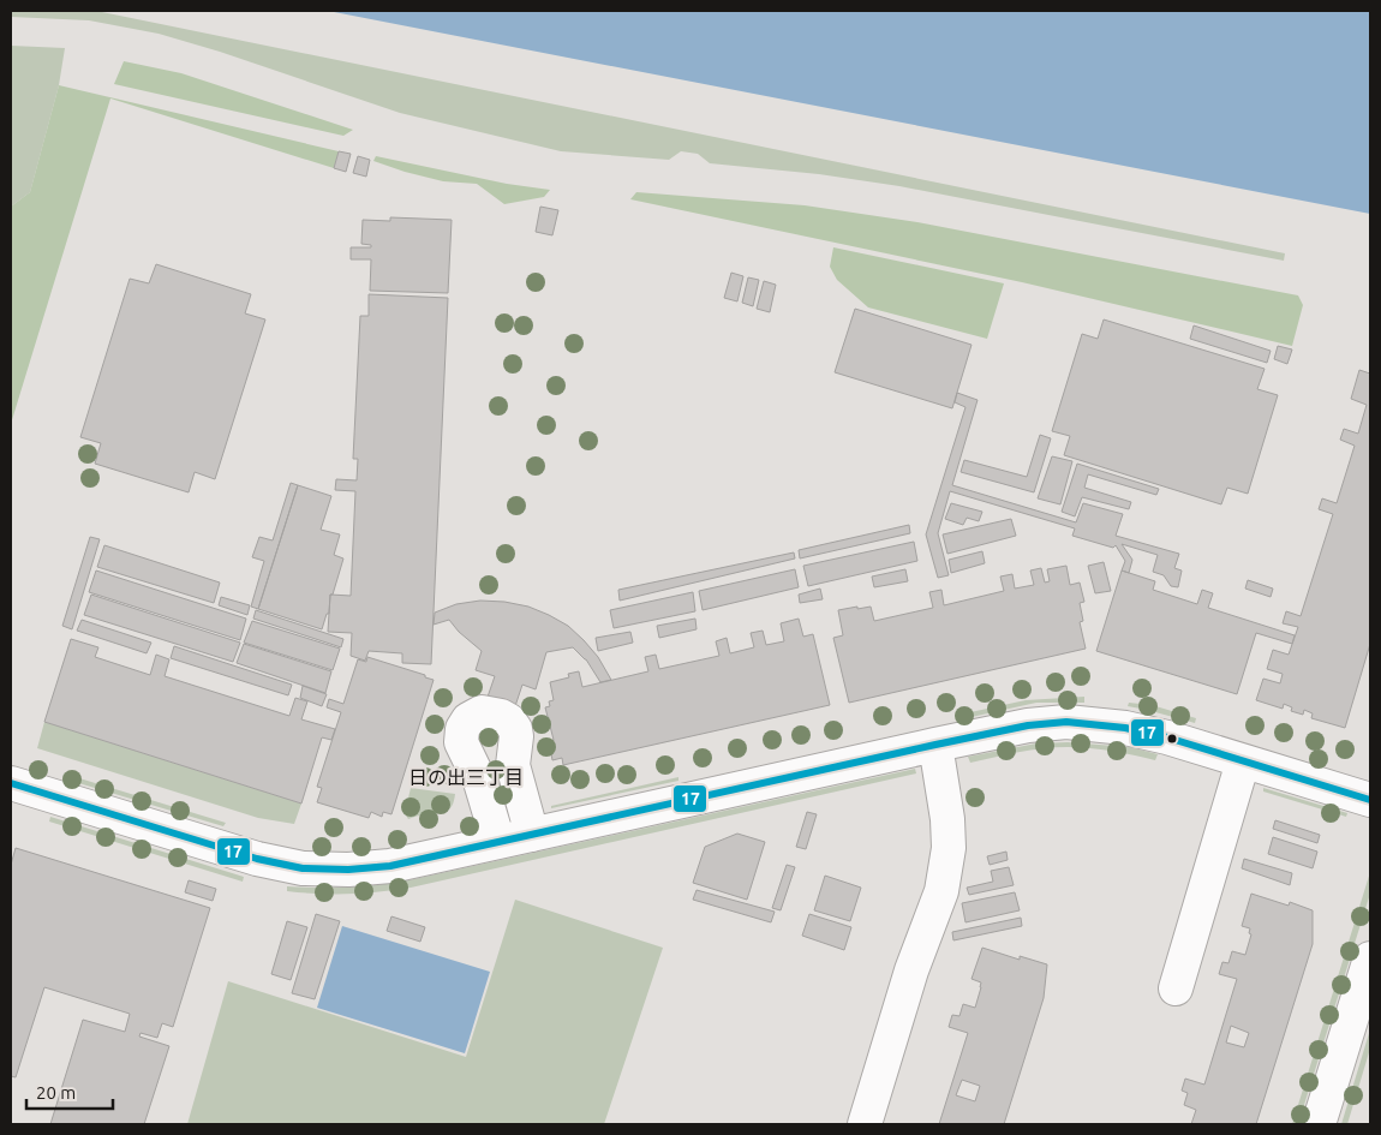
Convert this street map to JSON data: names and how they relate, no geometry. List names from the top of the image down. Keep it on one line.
{"districts":["日の出三丁目"],"lines":["transit line 17"],"scale_bar":"20 m"}
